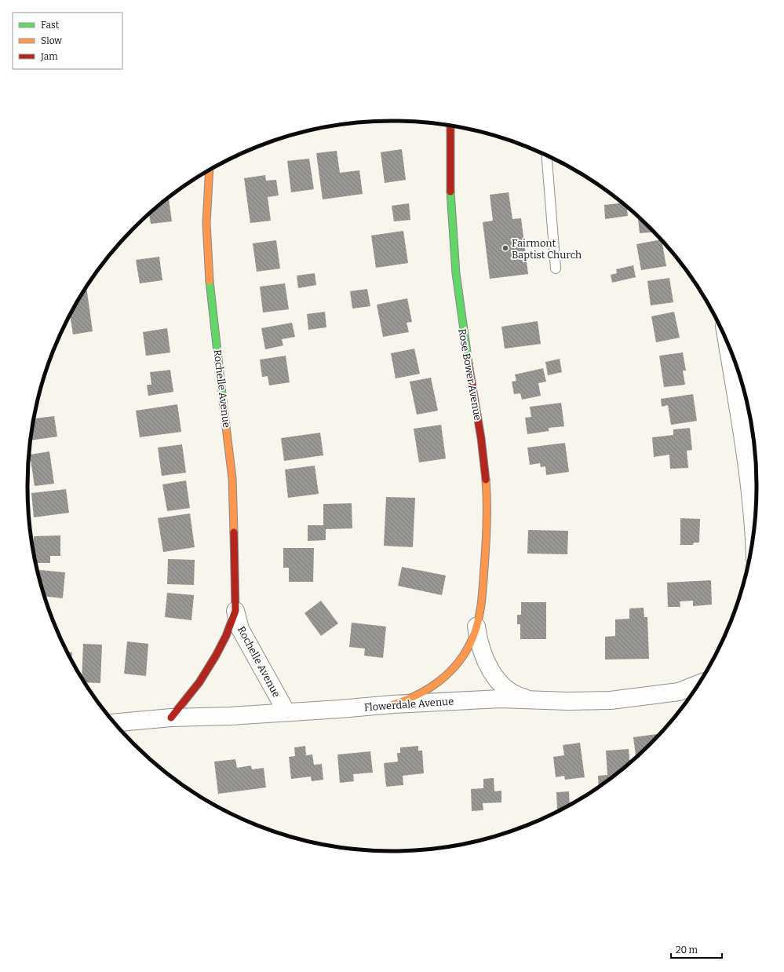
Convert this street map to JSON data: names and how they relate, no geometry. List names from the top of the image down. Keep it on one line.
{"streets":{"street":["Rose Bower Avenue","Rochelle Avenue","Flowerdale Avenue"]},"crossings":[["Rose Bower Avenue","Flowerdale Avenue"],["Rochelle Avenue","Flowerdale Avenue"]],"places":["Fairmont Baptist Church"],"legend":["Fast","Slow","Jam"],"scale_bar":"20 m"}
